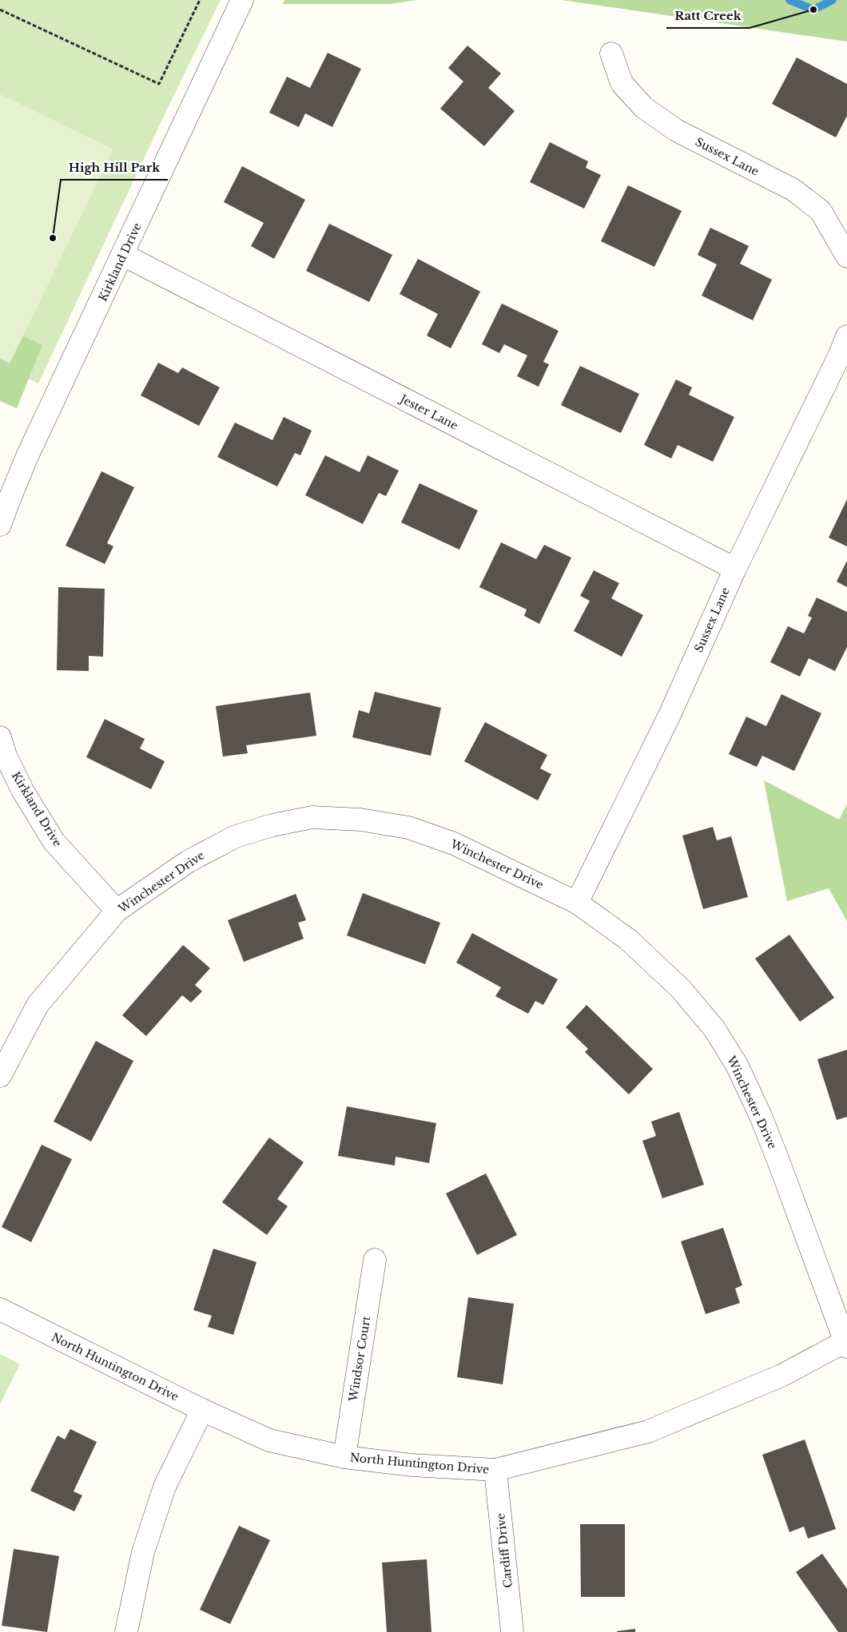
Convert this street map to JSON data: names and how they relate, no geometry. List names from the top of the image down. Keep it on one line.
{"streets":{"street":["Sussex Lane","Kirkland Drive","Jester Lane","Winchester Drive","Windsor Court","North Huntington Drive","Cardiff Drive"]},"crossings":[["Sussex Lane","Jester Lane"],["Sussex Lane","Winchester Drive"],["Kirkland Drive","Jester Lane"],["Kirkland Drive","Winchester Drive"],["Winchester Drive","North Huntington Drive"],["Windsor Court","North Huntington Drive"],["North Huntington Drive","Cardiff Drive"]],"places":["Ratt Creek","High Hill Park"]}
